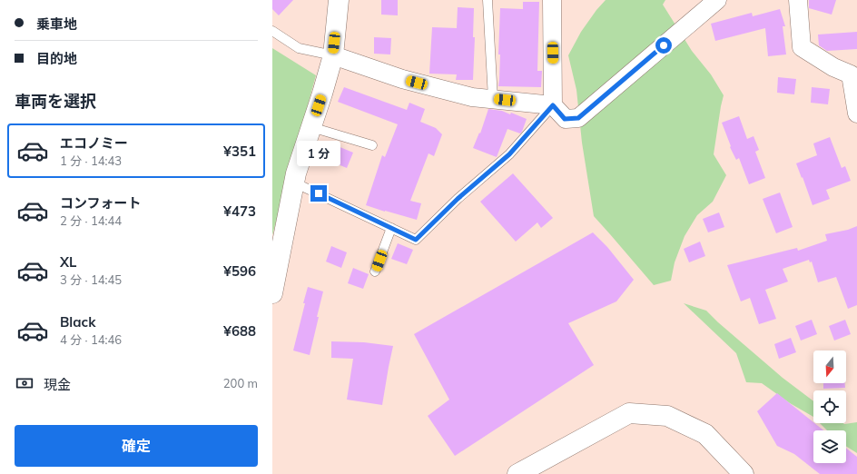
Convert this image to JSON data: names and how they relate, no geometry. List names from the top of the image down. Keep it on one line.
{"north":"bottom","page":{"banner":["乗車地","目的地"],"heading":"車両を選択","list":[{"name":"エコノミー","note":"1 分 · 14:43","value":"¥351"},{"name":"コンフォート","note":"2 分 · 14:44","value":"¥473"},{"name":"XL","note":"3 分 · 14:45","value":"¥596"},{"name":"Black","note":"4 分 · 14:46","value":"¥688"}],"bubble":"1 分","pay":["現金","200 m"],"buttons":"確定"}}
